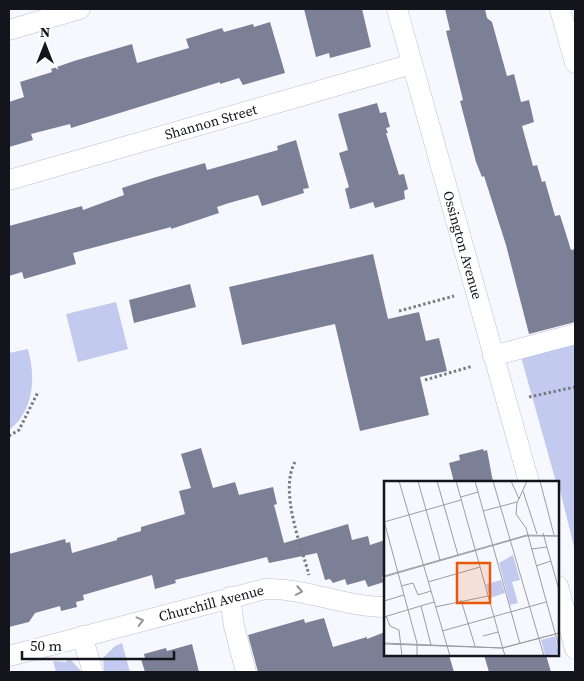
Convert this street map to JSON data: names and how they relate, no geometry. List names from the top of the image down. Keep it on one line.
{"streets":{"street":["Shannon Street","Ossington Avenue","Churchill Avenue"]},"crossings":[["Shannon Street","Ossington Avenue"]],"one_way":["Churchill Avenue"],"scale_bar":"50 m","north":"top"}
